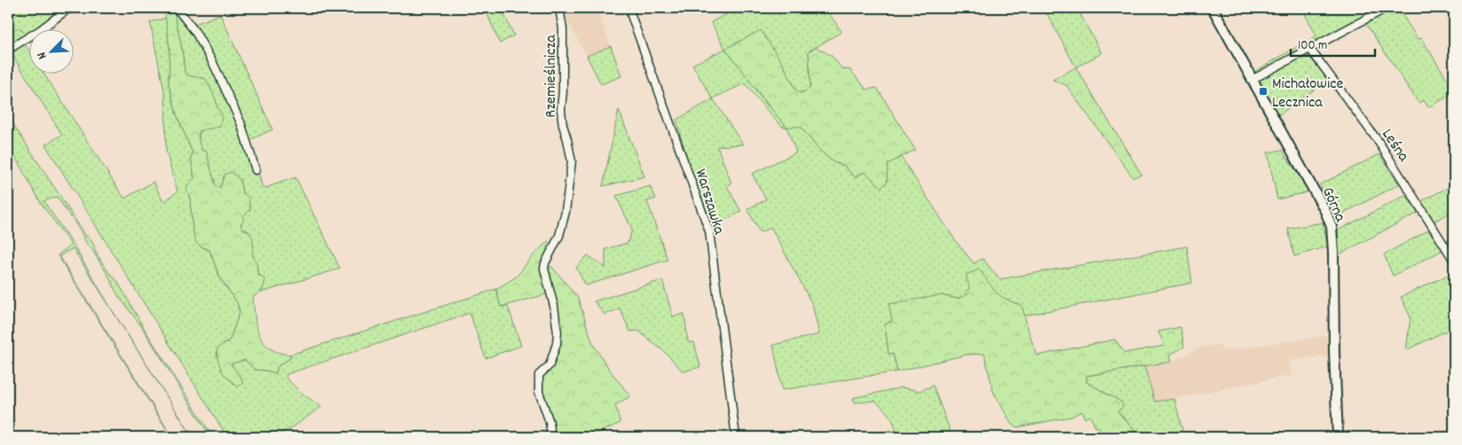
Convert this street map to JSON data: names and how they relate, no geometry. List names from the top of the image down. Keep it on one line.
{"streets":{"street":["Rzemieślnicza","Leśna","Warszawka","Górna"]},"places":{"transit":["Michałowice Lecznica"]},"scale_bar":"100 m","north":"bottom left"}
